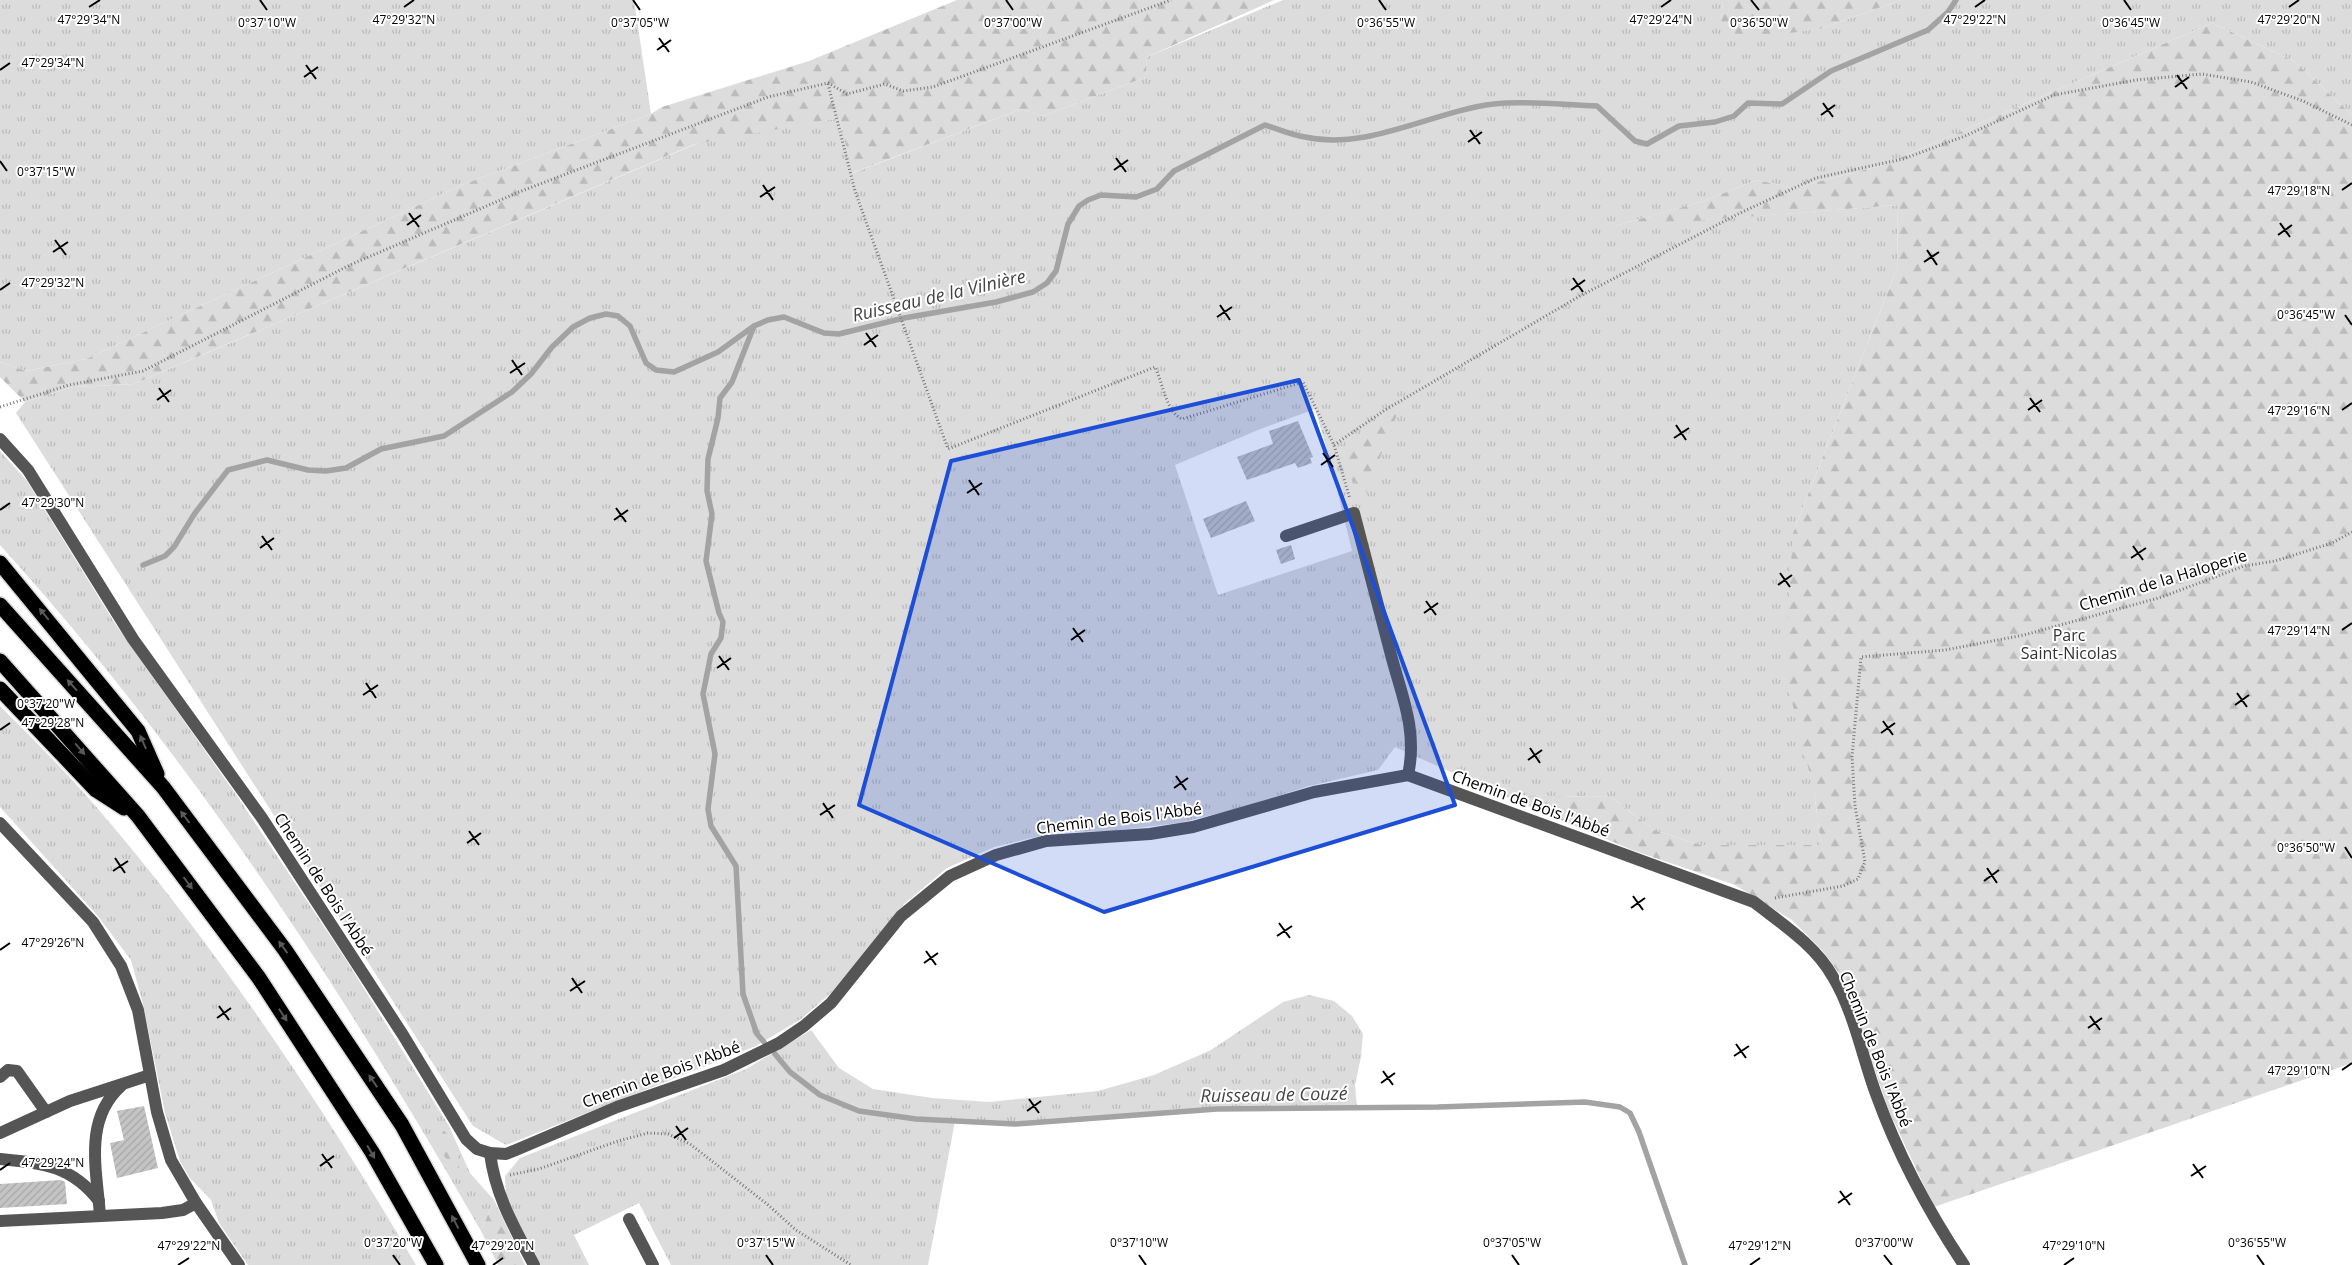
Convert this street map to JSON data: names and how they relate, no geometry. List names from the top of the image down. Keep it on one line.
{"streets":{"street":["Chemin de Bois l'Abbé"],"path":["Chemin de la Haloperie"]},"crossings":[["Chemin de la Haloperie","Chemin de Bois l'Abbé"]],"water":["Ruisseau de la Vilnière","Ruisseau de Couzé"],"parks":["Parc Saint-Nicolas"],"coordinates":["47°29'24\"N","47°29'34\"N","47°29'32\"N","47°29'22\"N","47°29'20\"N","0°37'10\"W","0°37'05\"W","0°37'00\"W","0°36'55\"W","0°36'50\"W","0°36'45\"W","0°37'15\"W","47°29'18\"N","47°29'16\"N","47°29'30\"N","47°29'14\"N","0°37'20\"W","47°29'28\"N","47°29'26\"N","47°29'10\"N","47°29'12\"N"]}
